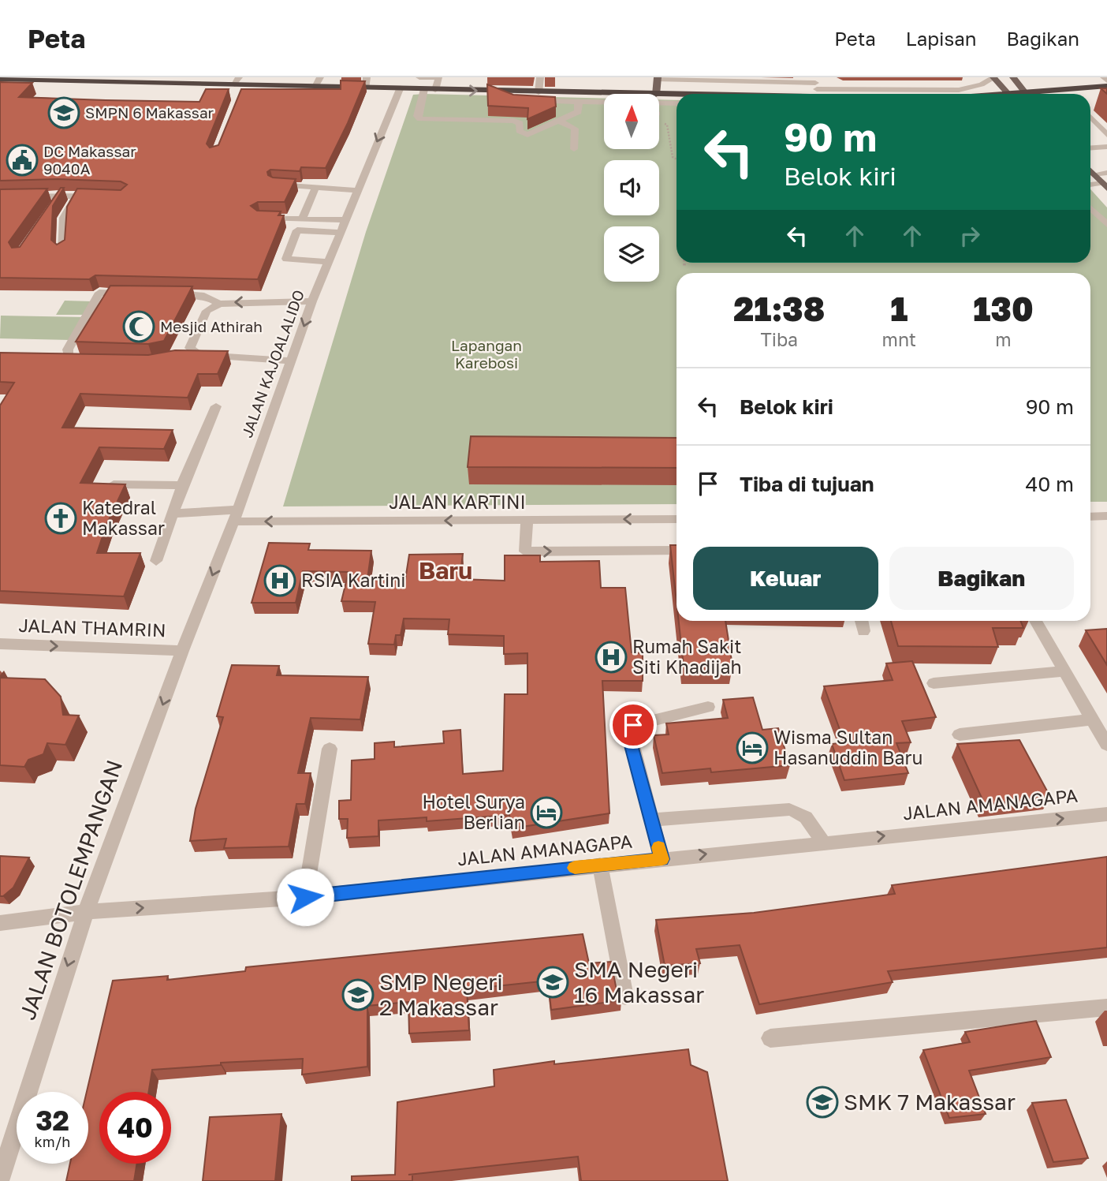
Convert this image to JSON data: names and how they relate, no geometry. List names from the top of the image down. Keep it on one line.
{"streets":{"street":["JALAN KAJOALALIDO","JALAN KARTINI","JALAN THAMRIN","JALAN AMANAGAPA","JALAN BOTOLEMPANGAN"]},"crossings":[["JALAN KAJOALALIDO","JALAN KARTINI"],["JALAN KAJOALALIDO","JALAN THAMRIN"],["JALAN KAJOALALIDO","JALAN BOTOLEMPANGAN"],["JALAN THAMRIN","JALAN BOTOLEMPANGAN"],["JALAN AMANAGAPA","JALAN BOTOLEMPANGAN"]],"one_way":["JALAN KAJOALALIDO","JALAN KARTINI","JALAN THAMRIN","JALAN AMANAGAPA","JALAN BOTOLEMPANGAN"],"districts":["Baru"],"parks":["Lapangan Karebosi"],"places":{"school or university":["SMPN 6 Makassar","SMA Negeri 16 Makassar","SMP Negeri 2 Makassar","SMK 7 Makassar"],"public building":["DC Makassar 9040A"],"mosque":["Mesjid Athirah"],"church":["Katedral Makassar"],"hospital":["RSIA Kartini","Rumah Sakit Siti Khadijah"],"hotel":["Wisma Sultan Hasanuddin Baru","Hotel Surya Berlian"]},"north":"top","page":{"header":"Peta","nav":["Peta","Lapisan","Bagikan"],"turn":["90 m","Belok kiri"],"eta":["21:38","Tiba","1","mnt","130","m"],"list":[{"name":"Belok kiri","value":"90 m"},{"name":"Tiba di tujuan","value":"40 m"}],"buttons":["Keluar","Bagikan"],"speed":"32 km/h","limit":"40"}}
